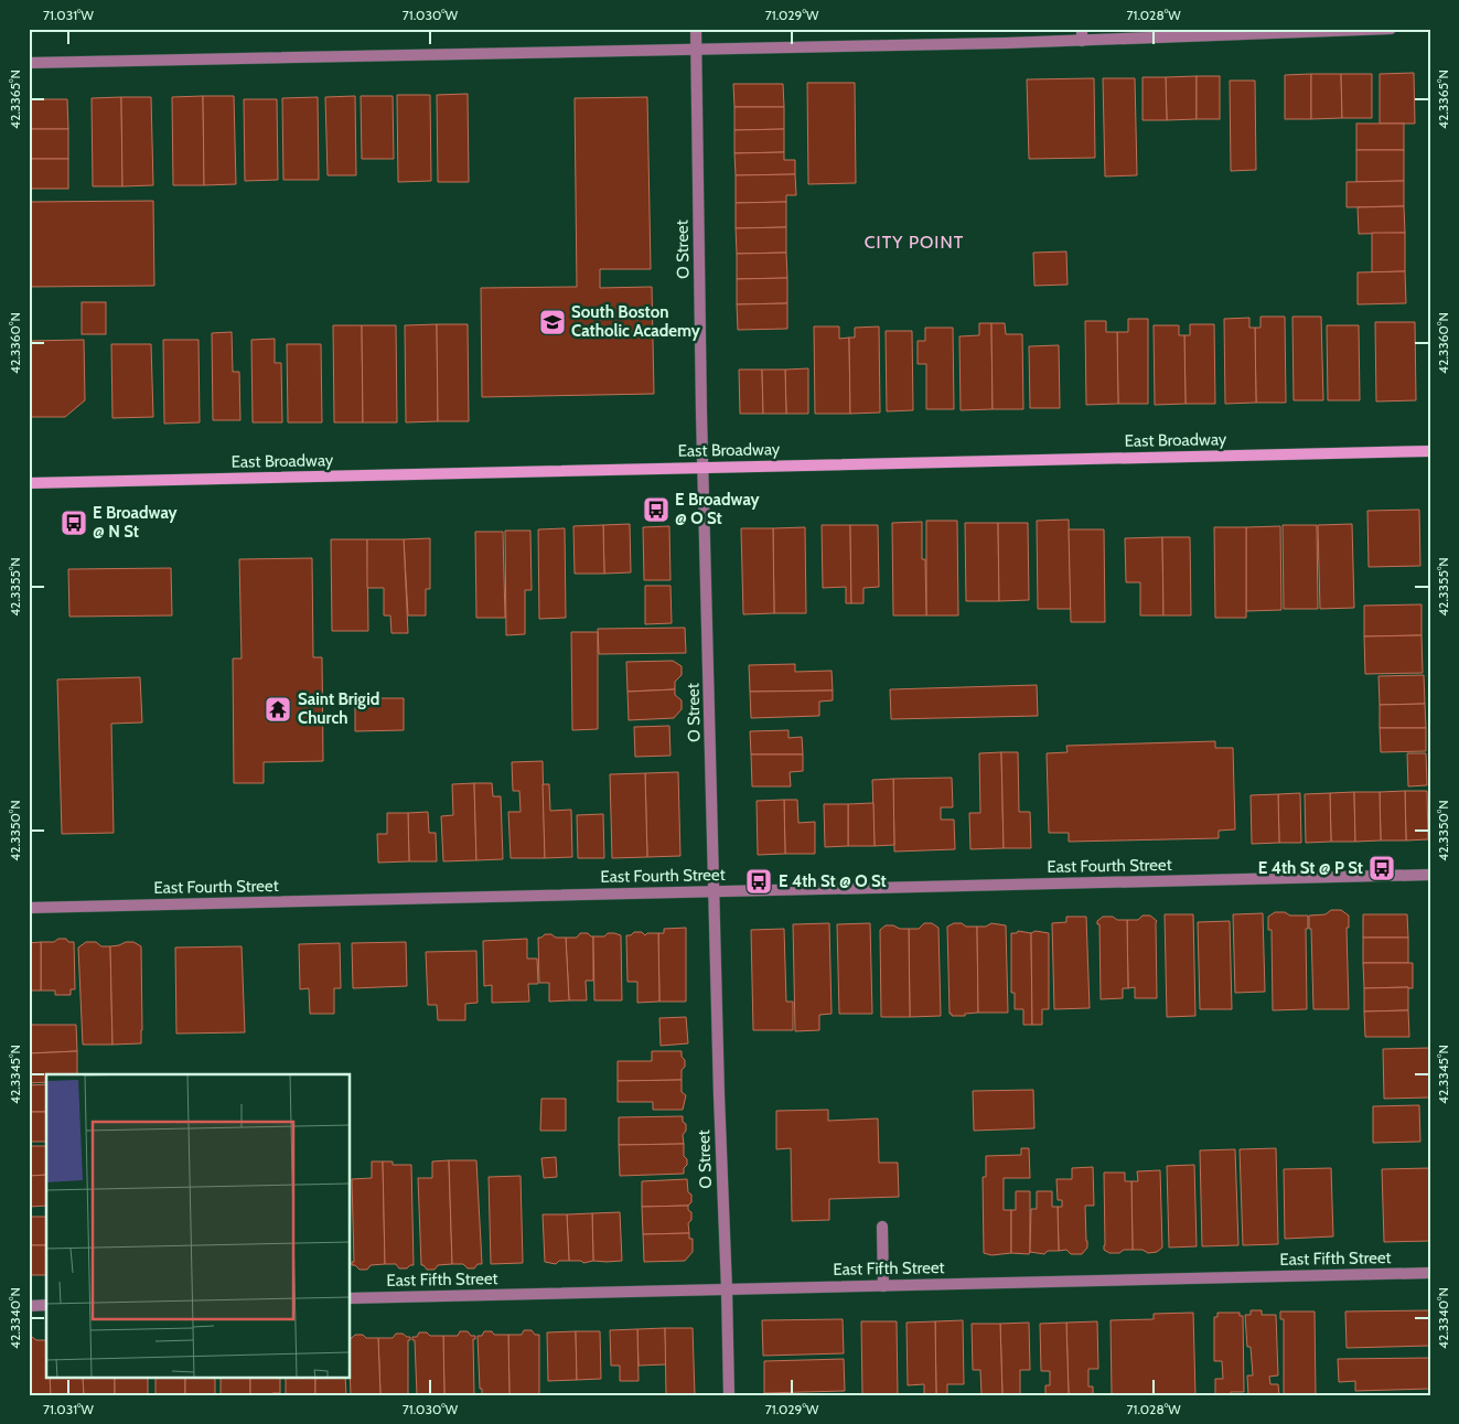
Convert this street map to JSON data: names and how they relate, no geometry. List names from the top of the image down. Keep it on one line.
{"streets":{"main road":["East Broadway"],"street":["O Street","East Fourth Street","East Fifth Street"]},"crossings":[["O Street","East Broadway"],["O Street","East Fourth Street"],["O Street","East Fifth Street"]],"districts":["CITY POINT"],"places":{"school or university":["South Boston Catholic Academy"],"bus stop":["E Broadway @ O St","E Broadway @ N St","E 4th St @ P St","E 4th St @ O St"],"temple":["Saint Brigid Church"]},"coordinates":["71.031°W","71.030°W","71.029°W","71.028°W","42.3365°N","42.3360°N","42.3355°N","42.3350°N","42.3345°N","42.3340°N"]}
